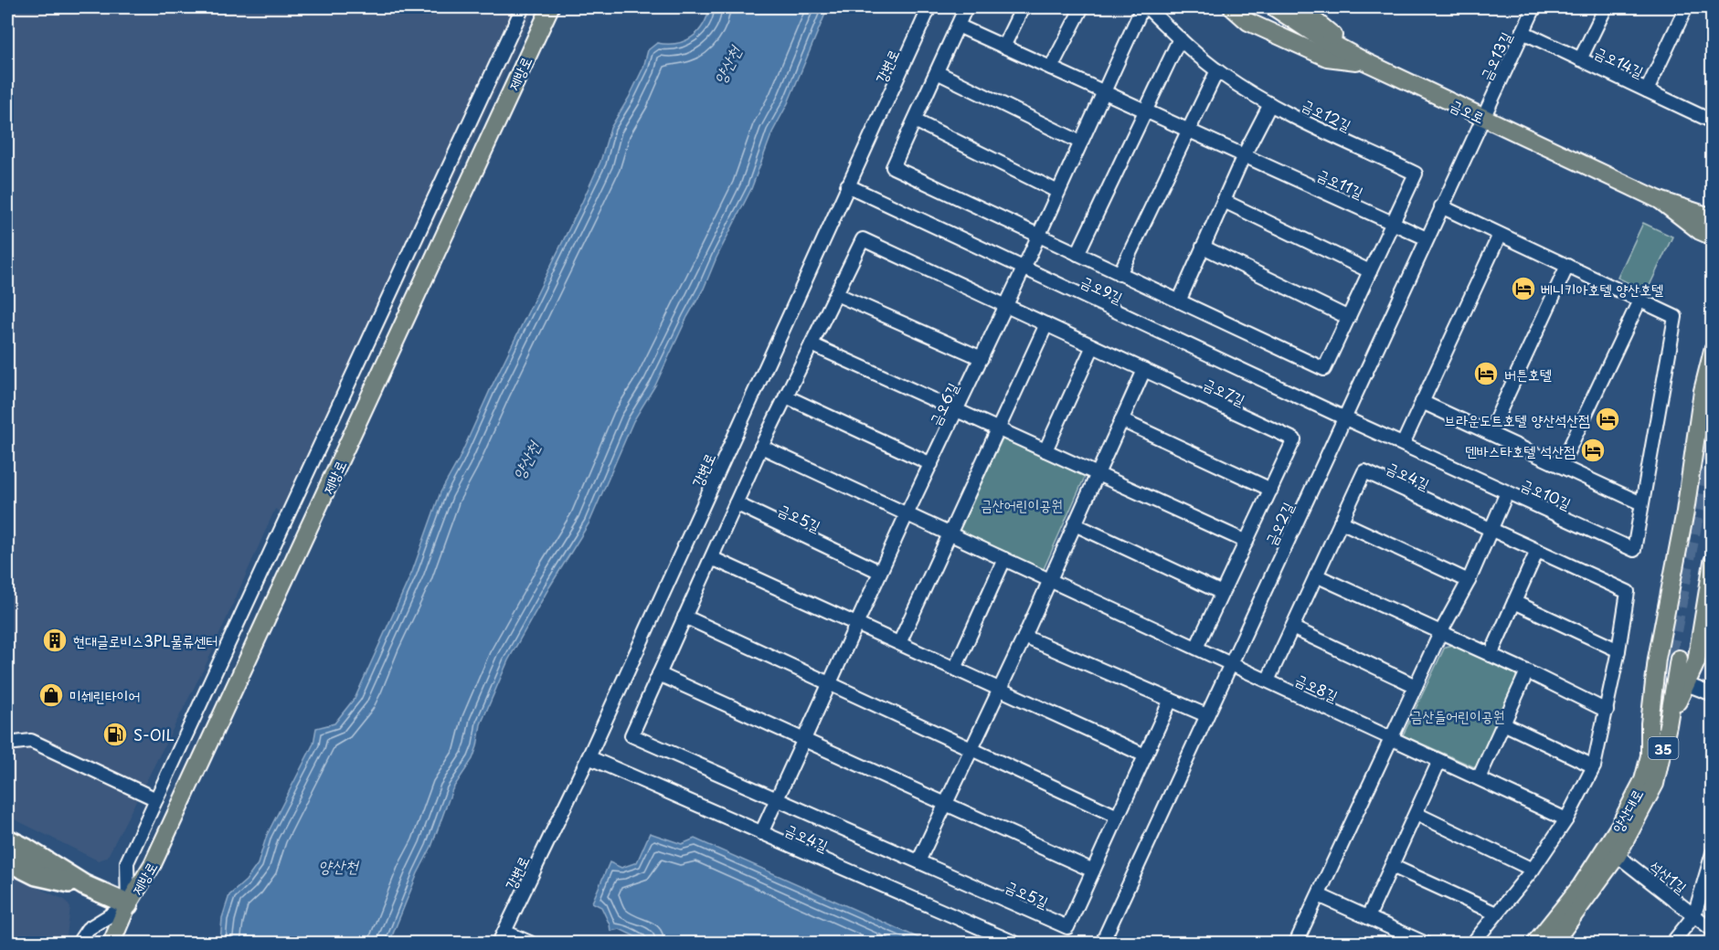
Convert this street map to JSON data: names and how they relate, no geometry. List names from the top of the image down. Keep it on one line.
{"streets":{"main road":["제방로","금오로","35","양산대로"],"street":["금오13길","금오14길","강변로","금오12길","금오11길","금오9길","금오7길","금오6길","금오4길","금오10길","금오5길","금오2길","금오8길","석산1길"]},"crossings":[["금오13길","금오14길"],["금오13길","금오로"],["금오13길","금오2길"],["강변로","금오9길"],["강변로","금오4길"],["금오로","금오2길"],["금오12길","금오11길"],["금오12길","금오6길"],["금오11길","금오2길"],["금오9길","금오6길"],["금오9길","금오10길"],["금오9길","금오2길"],["금오7길","금오6길"],["금오7길","금오5길"],["금오4길","금오8길"],["금오10길","금오2길"],["금오2길","금오8길"],["양산대로","석산1길"]],"water":["양산천"],"parks":["금산어린이공원","금산들어린이공원"],"places":{"hotel":["베니키아호텔 양산호텔","버튼호텔","브라운도트호텔 양산석산점","덴바스타호텔 석산점"],"building":["현대글로비스3PL물류센터"],"shop":["미쉐린타이어"],"fuel station":["S-OIL"]}}
